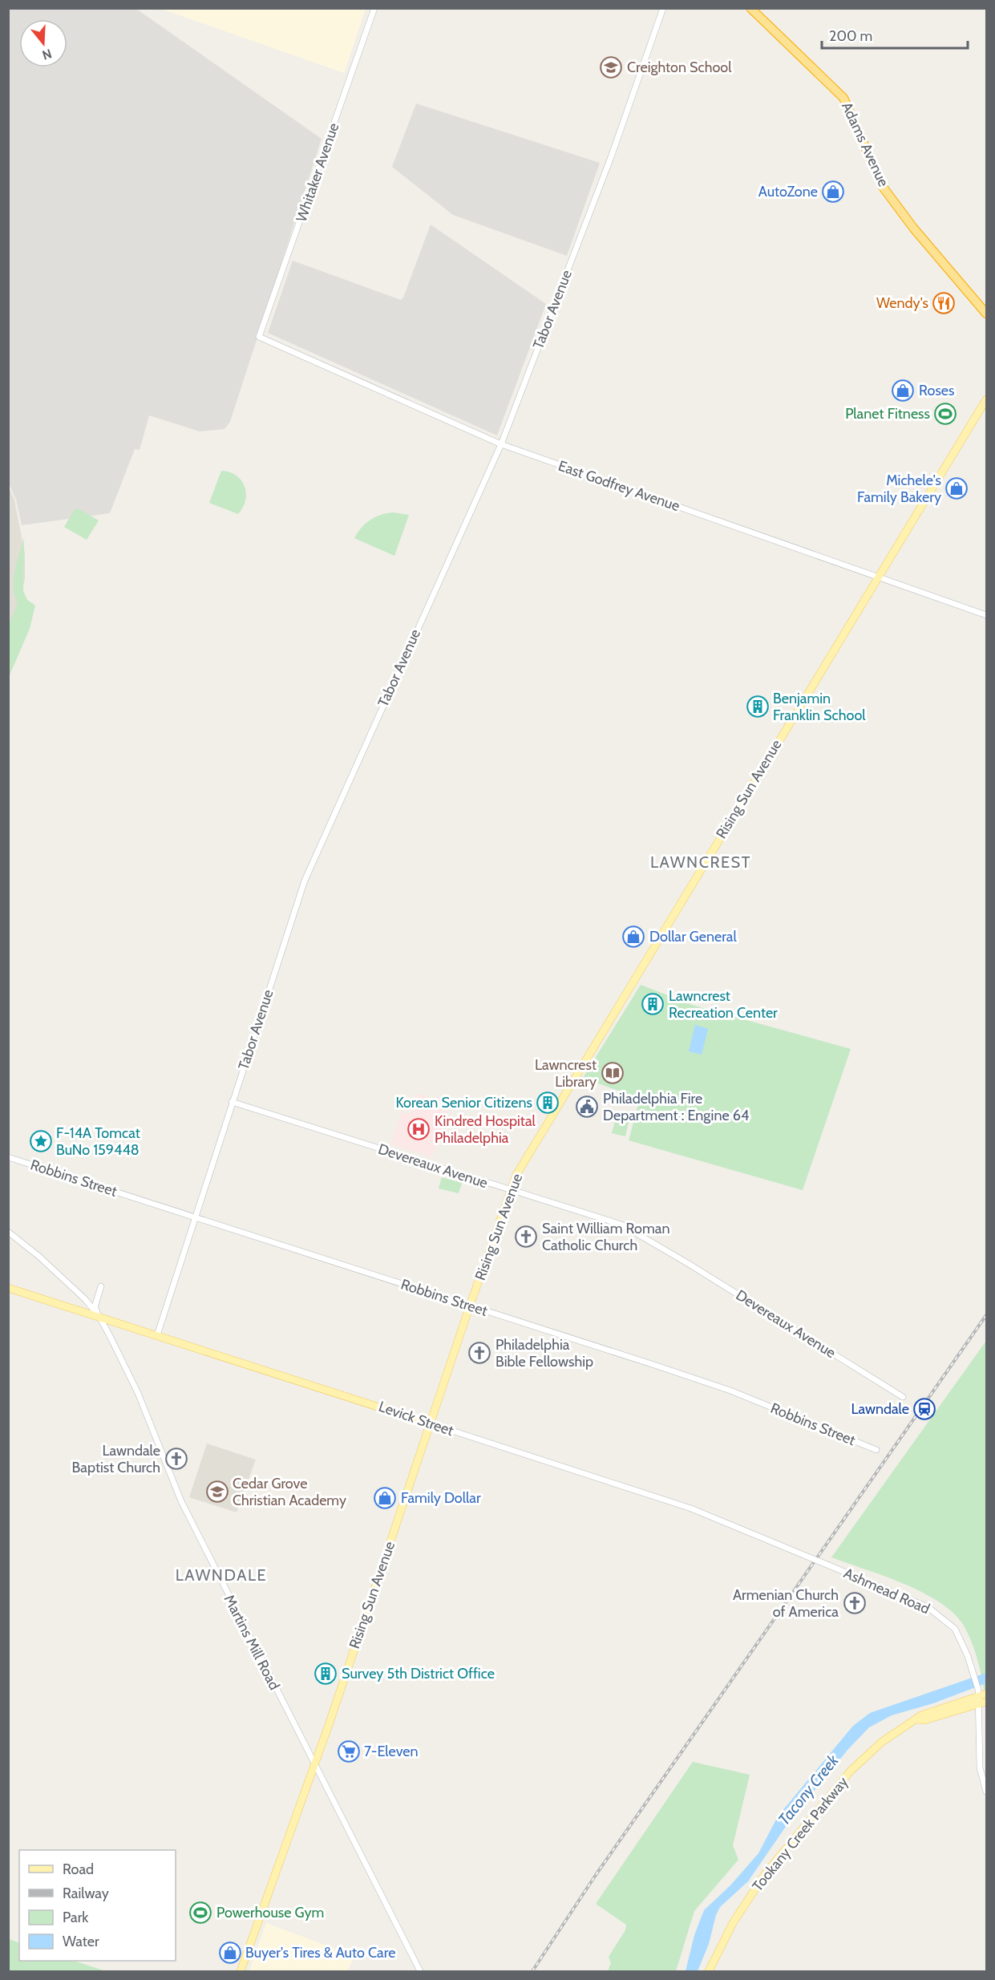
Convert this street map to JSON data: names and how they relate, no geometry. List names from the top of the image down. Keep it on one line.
{"streets":{"highway":["Adams Avenue"],"main road":["Rising Sun Avenue","Levick Street","Tookany Creek Parkway"],"street":["Whitaker Avenue","Tabor Avenue","East Godfrey Avenue","Devereaux Avenue","Robbins Street","Ashmead Road","Martins Mill Road"]},"crossings":[["Whitaker Avenue","East Godfrey Avenue"],["Tabor Avenue","East Godfrey Avenue"],["Tabor Avenue","Devereaux Avenue"],["Tabor Avenue","Robbins Street"],["Tabor Avenue","Levick Street"],["East Godfrey Avenue","Rising Sun Avenue"],["Rising Sun Avenue","Devereaux Avenue"],["Rising Sun Avenue","Robbins Street"],["Rising Sun Avenue","Levick Street"],["Rising Sun Avenue","Martins Mill Road"],["Levick Street","Ashmead Road"],["Levick Street","Martins Mill Road"],["Ashmead Road","Tookany Creek Parkway"]],"districts":["LAWNCREST","LAWNDALE"],"water":["Tacony Creek"],"places":{"school or university":["Creighton School","Cedar Grove Christian Academy"],"shop":["AutoZone","Roses","Michele's Family Bakery","Dollar General","Family Dollar","Buyer's Tires & Auto Care"],"restaurant":["Wendy's"],"sports":["Planet Fitness","Powerhouse Gym"],"building":["Benjamin Franklin School","Lawncrest Recreation Center","Korean Senior Citizens","Survey 5th District Office"],"library":["Lawncrest Library"],"public building":["Philadelphia Fire Department : Engine 64"],"hospital":["Kindred Hospital Philadelphia"],"place":["F-14A Tomcat BuNo 159448"],"church":["Saint William Roman Catholic Church","Philadelphia Bible Fellowship","Lawndale Baptist Church","Armenian Church of America"],"station":["Lawndale"],"supermarket":["7-Eleven"]},"legend":["Road","Railway","Park","Water"],"scale_bar":"200 m","north":"bottom"}
